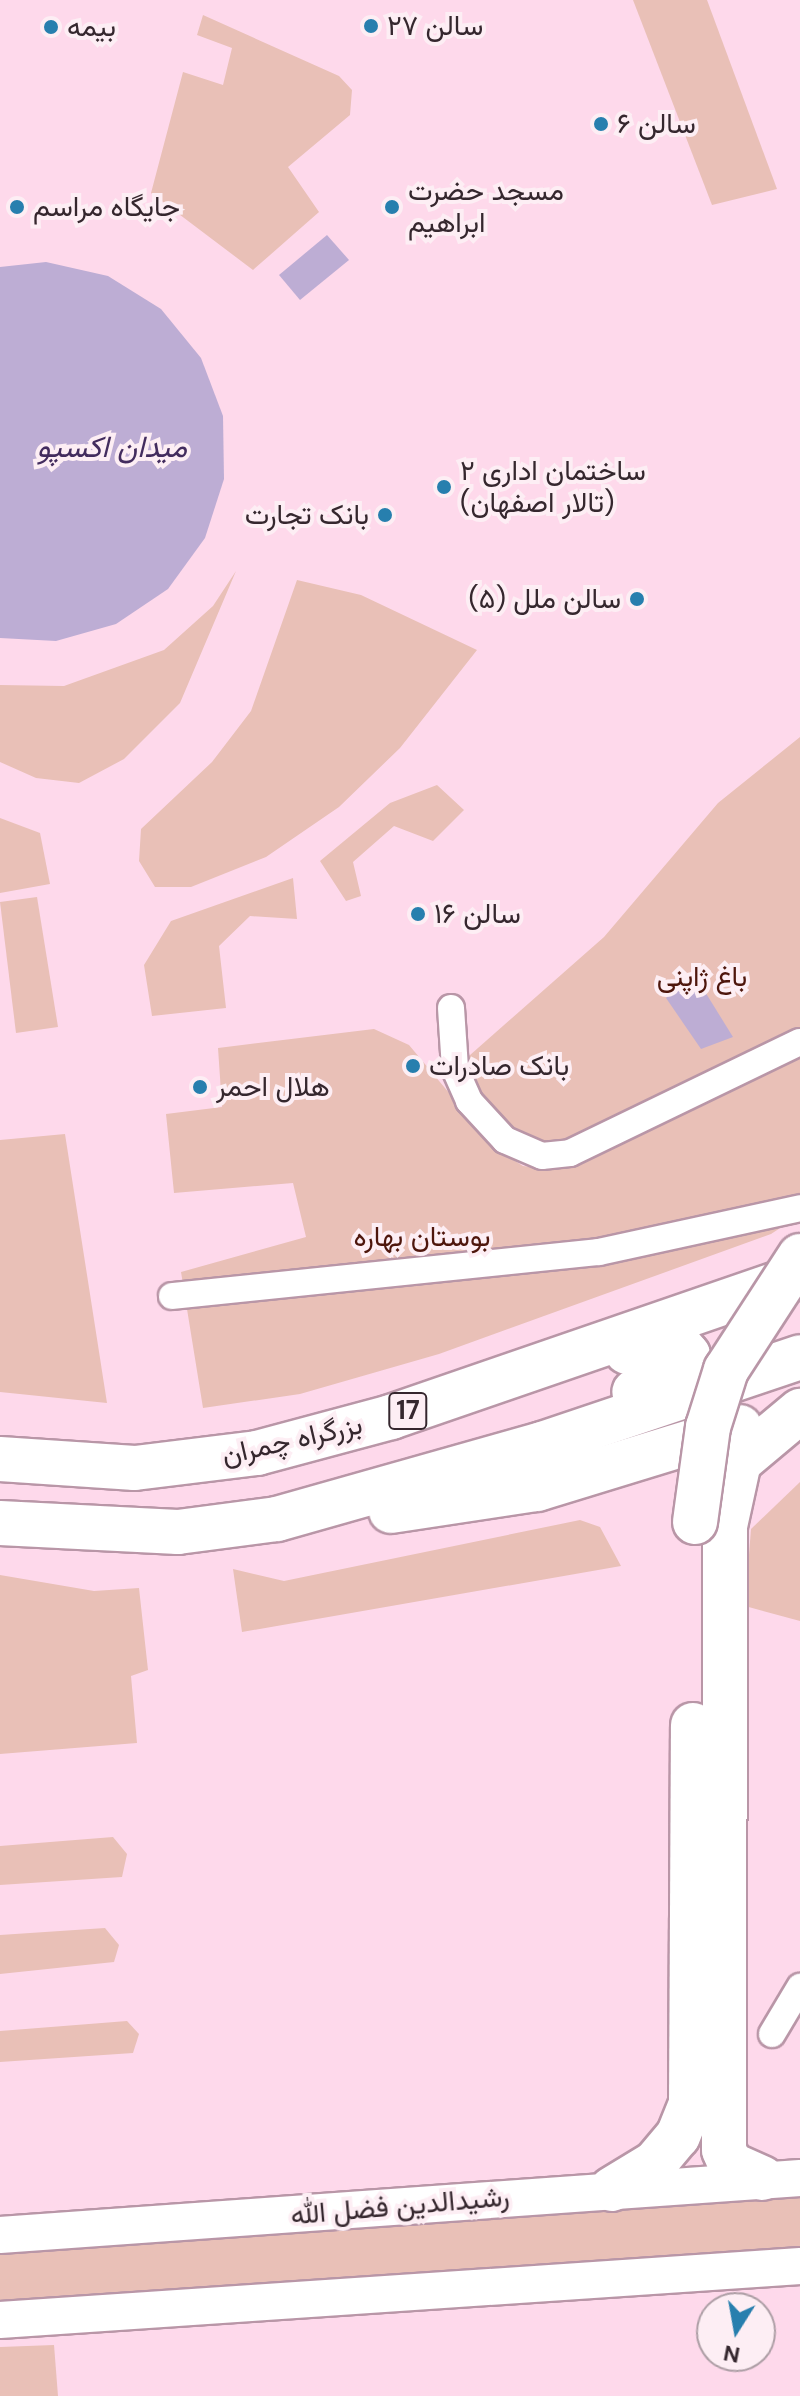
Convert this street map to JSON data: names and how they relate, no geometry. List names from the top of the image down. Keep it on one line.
{"streets":{"highway":["17","بزرگراه چمران"],"main road":["رشیدالدین فضل الله"]},"water":["میدان اکسپو"],"parks":["باغ ژاپنی","بوستان بهاره"],"places":["سالن ۲۷","بیمه","سالن ۶","جایگاه مراسم","مسجد حضرت ابراهیم","ساختمان اداری ۲ (تالار اصفهان)","بانک تجارت","(۵) سالن ملل","سالن ۱۶","بانک صادرات","هلال احمر"],"north":"bottom"}
